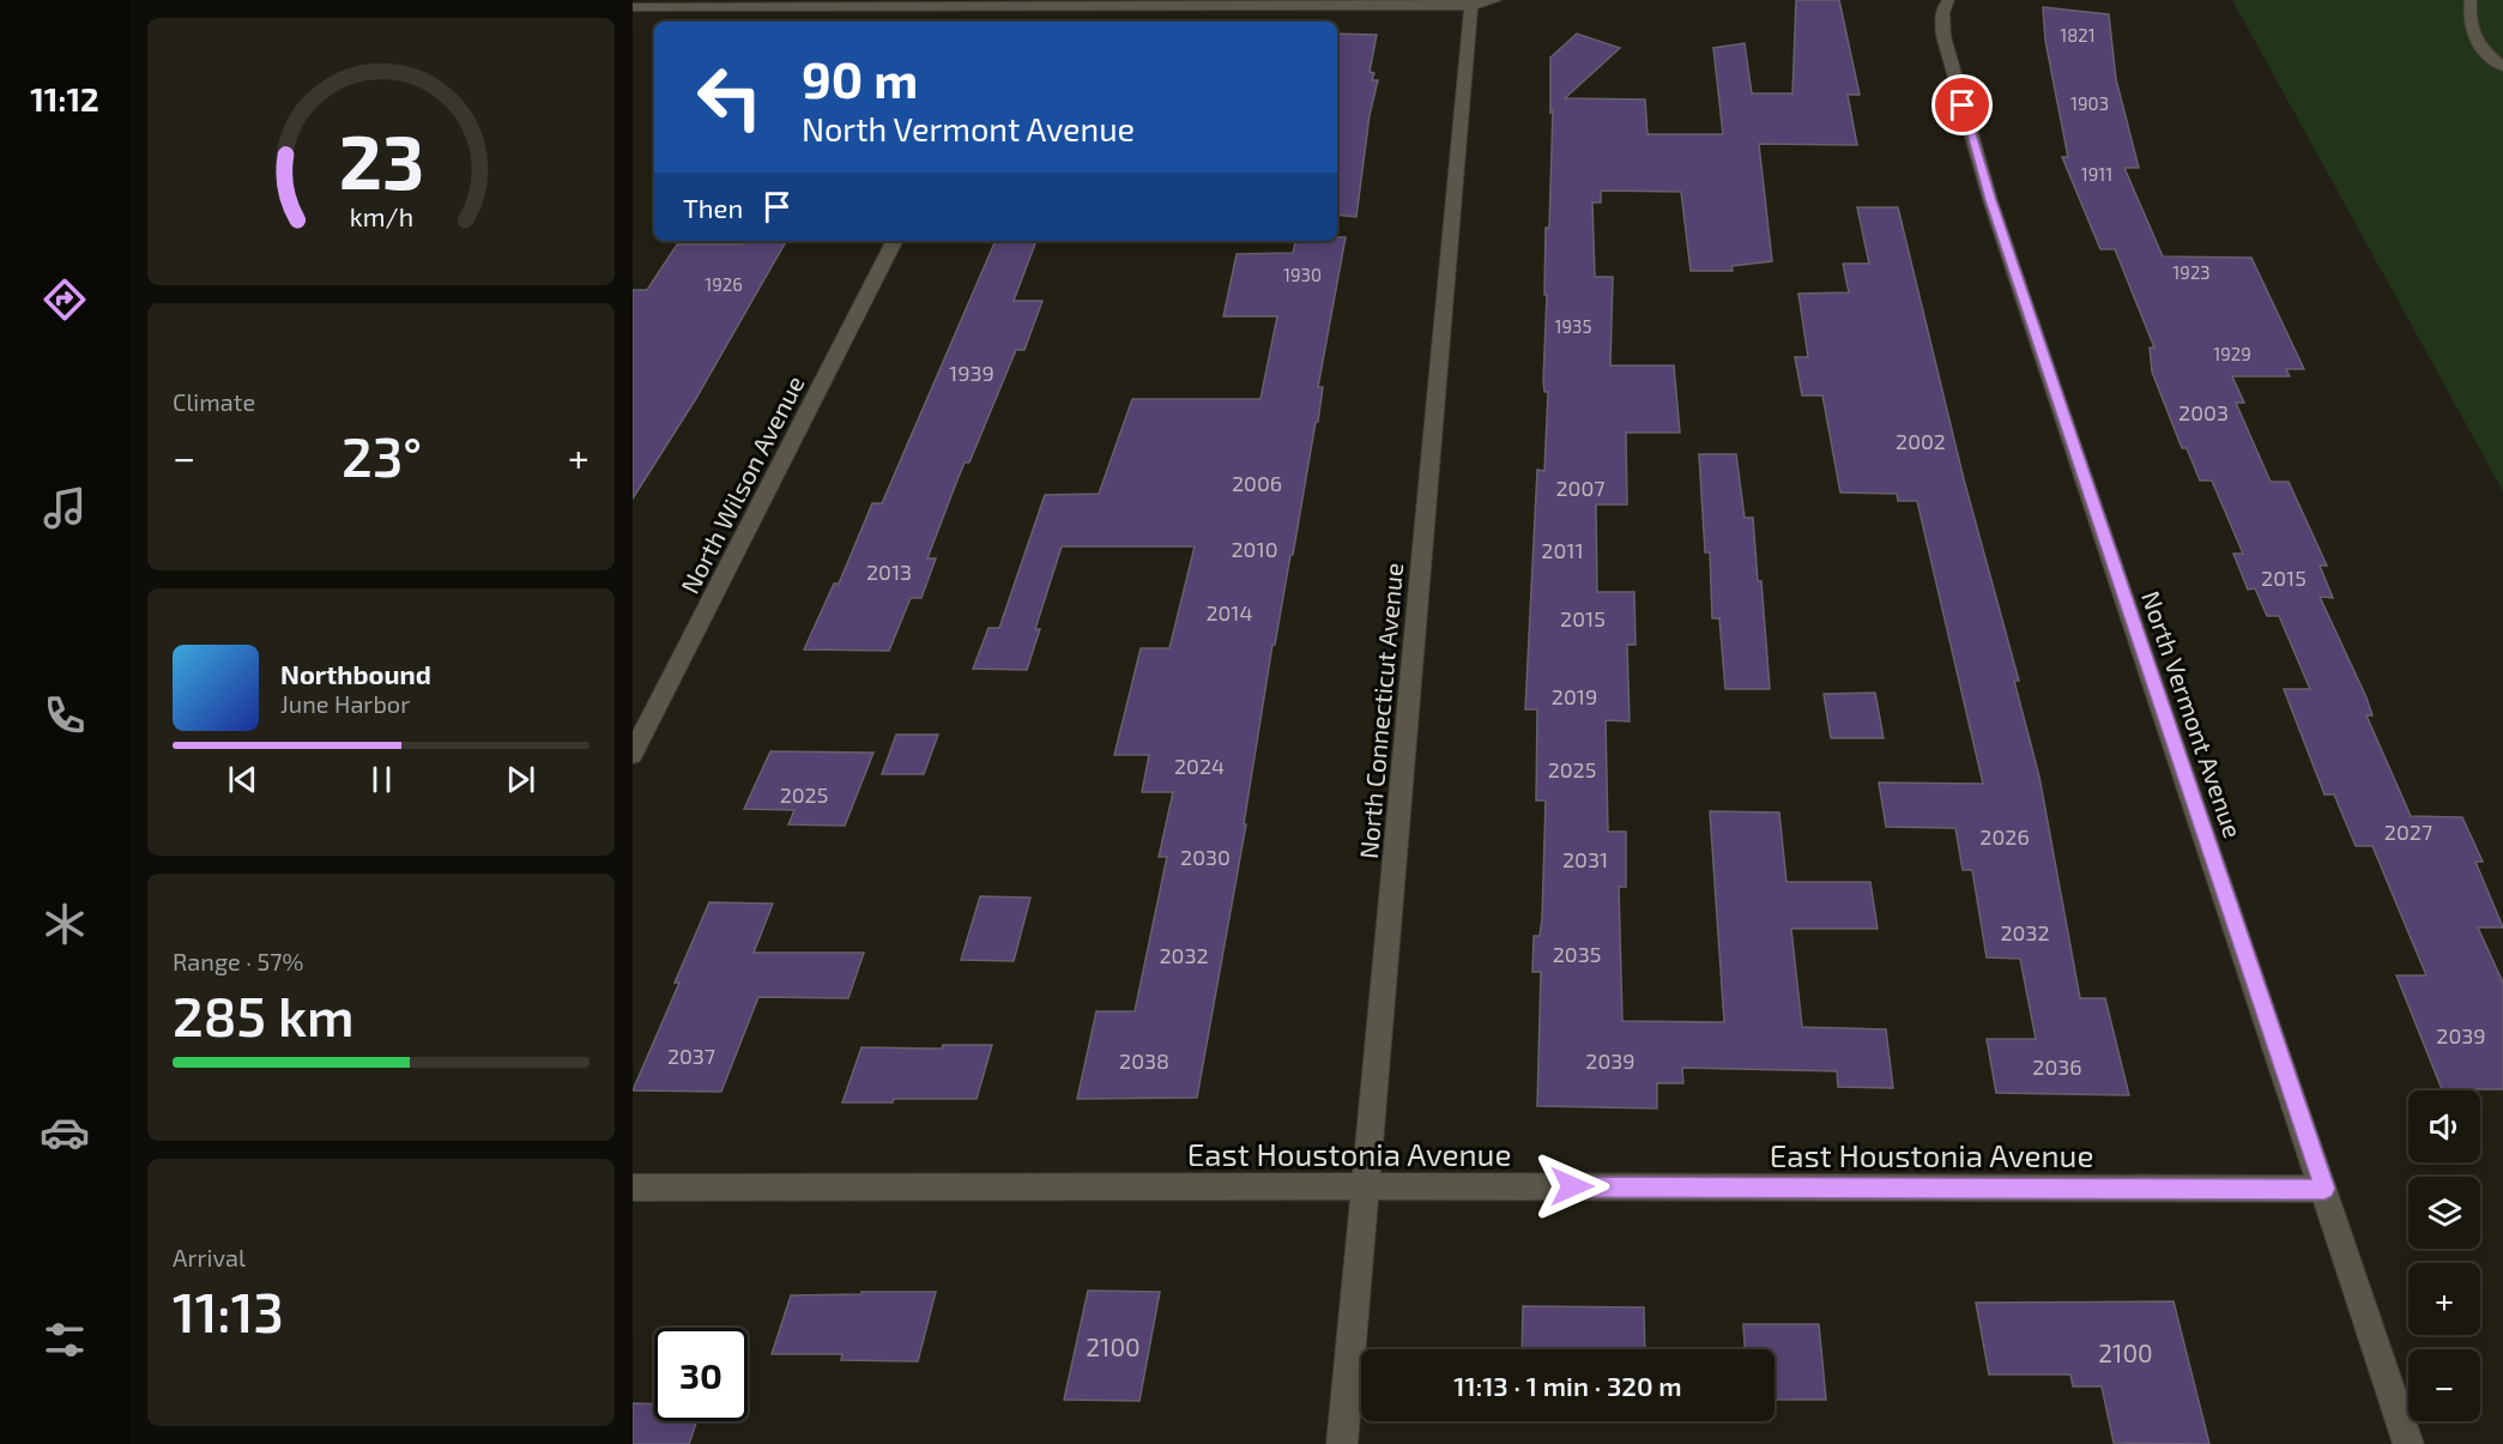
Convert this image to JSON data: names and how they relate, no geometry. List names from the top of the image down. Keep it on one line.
{"streets":{"street":["North Wilson Avenue","North Connecticut Avenue","North Vermont Avenue","East Houstonia Avenue"]},"crossings":[["North Connecticut Avenue","East Houstonia Avenue"],["North Vermont Avenue","East Houstonia Avenue"]],"house_numbers":["1821","1903","1911","1923","1930","1926","1935","1929","1939","2003","2002","2006","2007","2010","2011","2013","2015","2014","2015","2019","2024","2025","2025","2027","2026","2030","2031","2032","2035","2032","2039","2037","2038","2039","2036","2100","2100"],"page":{"tabs":"11:12","turn":["90 m","North Vermont Avenue"],"then":"Then","tile":["Climate",["Range · 57%","285 km"],["Arrival","11:13"]],"heat":["−","23°","+"],"song":["Northbound","June Harbor"],"map_buttons":["+","−"],"limit":"30","trip":"11:13 · 1 min · 320 m","gauge":["23","km/h"]}}
